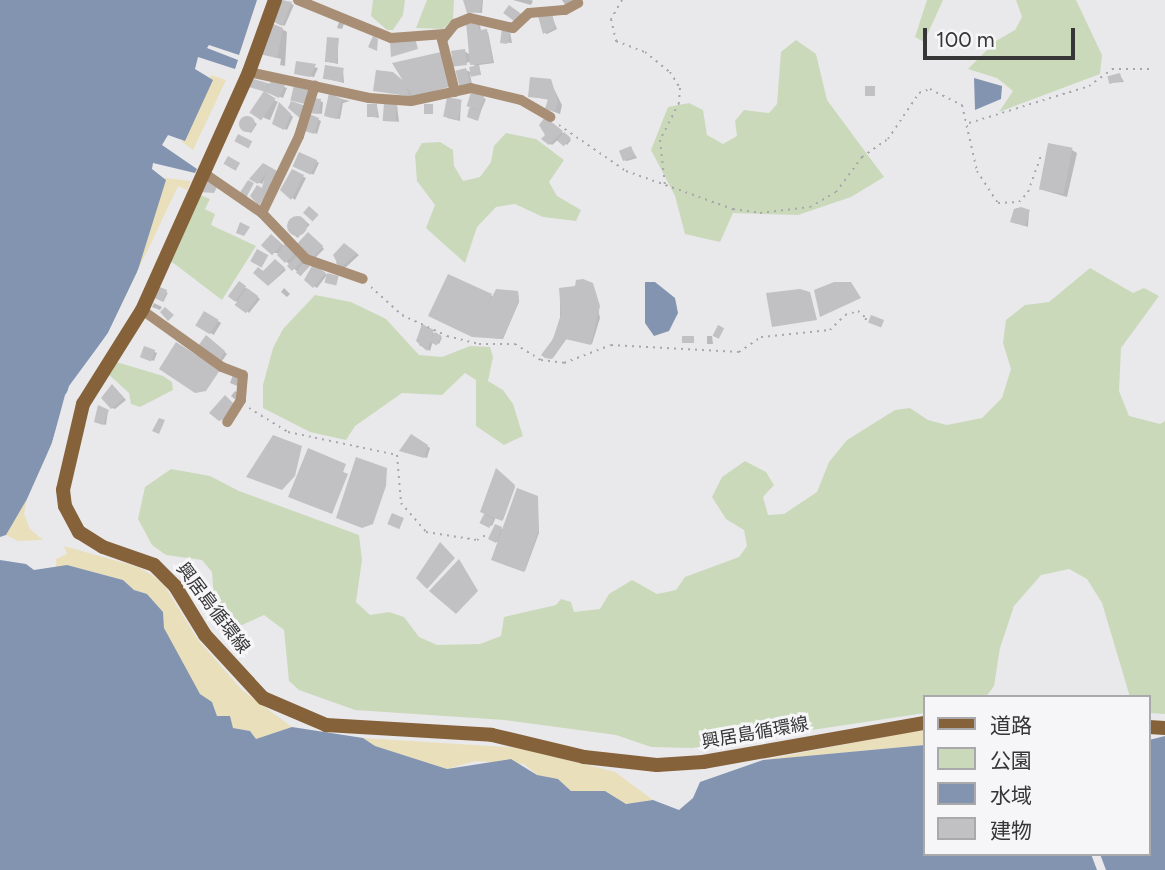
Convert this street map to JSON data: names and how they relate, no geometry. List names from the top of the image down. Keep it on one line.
{"streets":{"main road":["興居島循環線"]},"legend":["道路","公園","水域","建物"],"scale_bar":"100 m"}
